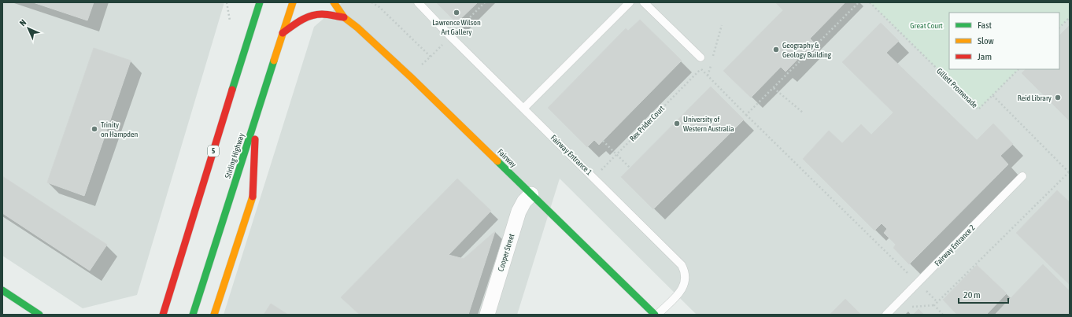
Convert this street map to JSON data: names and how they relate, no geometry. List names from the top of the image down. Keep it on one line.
{"streets":{"main road":["5","Stirling Highway","Fairway"],"street":["Cooper Street"],"lane":["Fairway Entrance 1","Fairway Entrance 2"],"path":["Gillett Promenade","Rex Prider Court"]},"crossings":[["Rex Prider Court","Fairway Entrance 1"],["Fairway","Cooper Street"]],"parks":["Great Court"],"places":["Lawrence Wilson Art Gallery","Geography & Geology Building","Reid Library","University of Western Australia","Trinity on Hampden"],"legend":["Fast","Slow","Jam"],"scale_bar":"20 m","north":"top left"}
